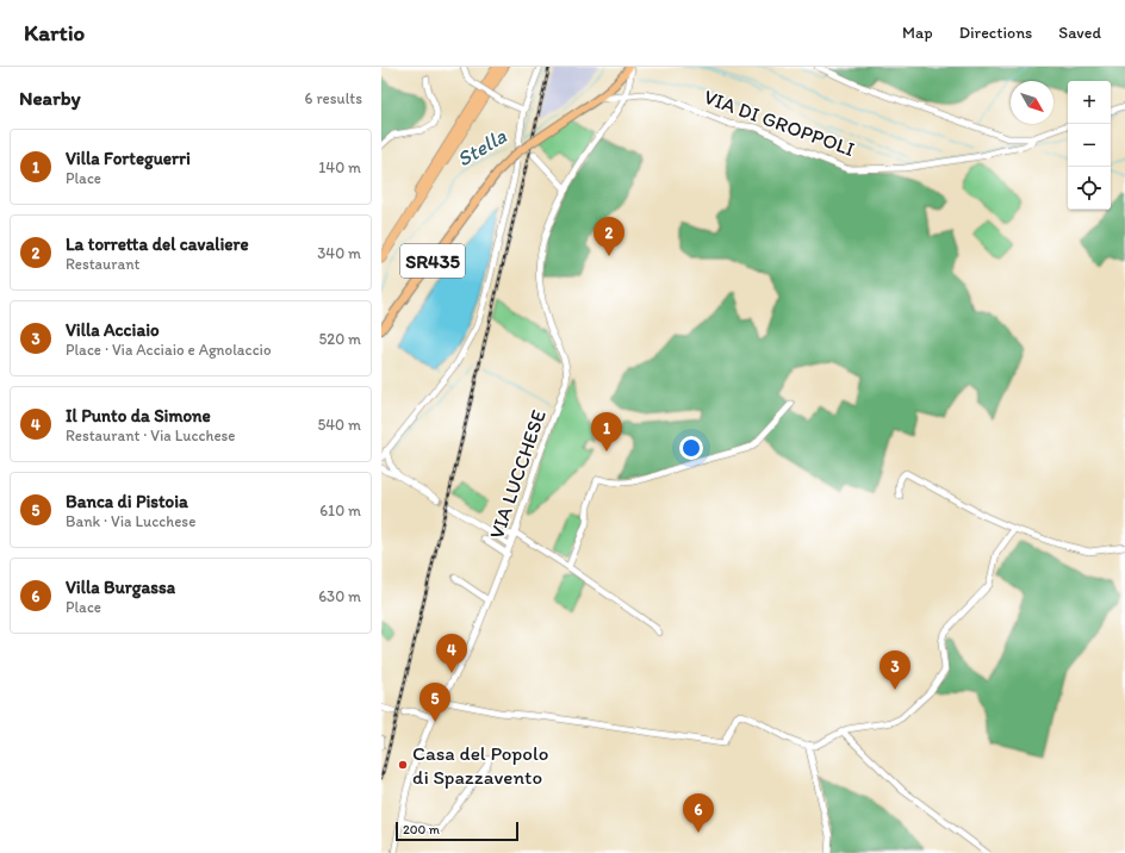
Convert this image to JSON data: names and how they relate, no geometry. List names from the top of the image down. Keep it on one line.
{"streets":{"main road":["SR435"],"street":["VIA DI GROPPOLI","VIA LUCCHESE"]},"crossings":[["VIA DI GROPPOLI","VIA LUCCHESE"],["SR435","VIA LUCCHESE"]],"water":["Stella"],"places":["Casa del Popolo di Spazzavento"],"scale_bar":"200 m","north":"bottom right","page":{"header":"Kartio","nav":["Map","Directions","Saved"],"heading":["Nearby","6 results"],"map_buttons":["+","−"],"list":[{"mark":"1","name":"Villa Forteguerri","note":"Place","value":"140 m"},{"mark":"2","name":"La torretta del cavaliere","note":"Restaurant","value":"340 m"},{"mark":"3","name":"Villa Acciaio","note":"Place · Via Acciaio e Agnolaccio","value":"520 m"},{"mark":"4","name":"Il Punto da Simone","note":"Restaurant · Via Lucchese","value":"540 m"},{"mark":"5","name":"Banca di Pistoia","note":"Bank · Via Lucchese","value":"610 m"},{"mark":"6","name":"Villa Burgassa","note":"Place","value":"630 m"}],"pins":["2","1","4","3","5","6"],"scale":"200 m"}}
